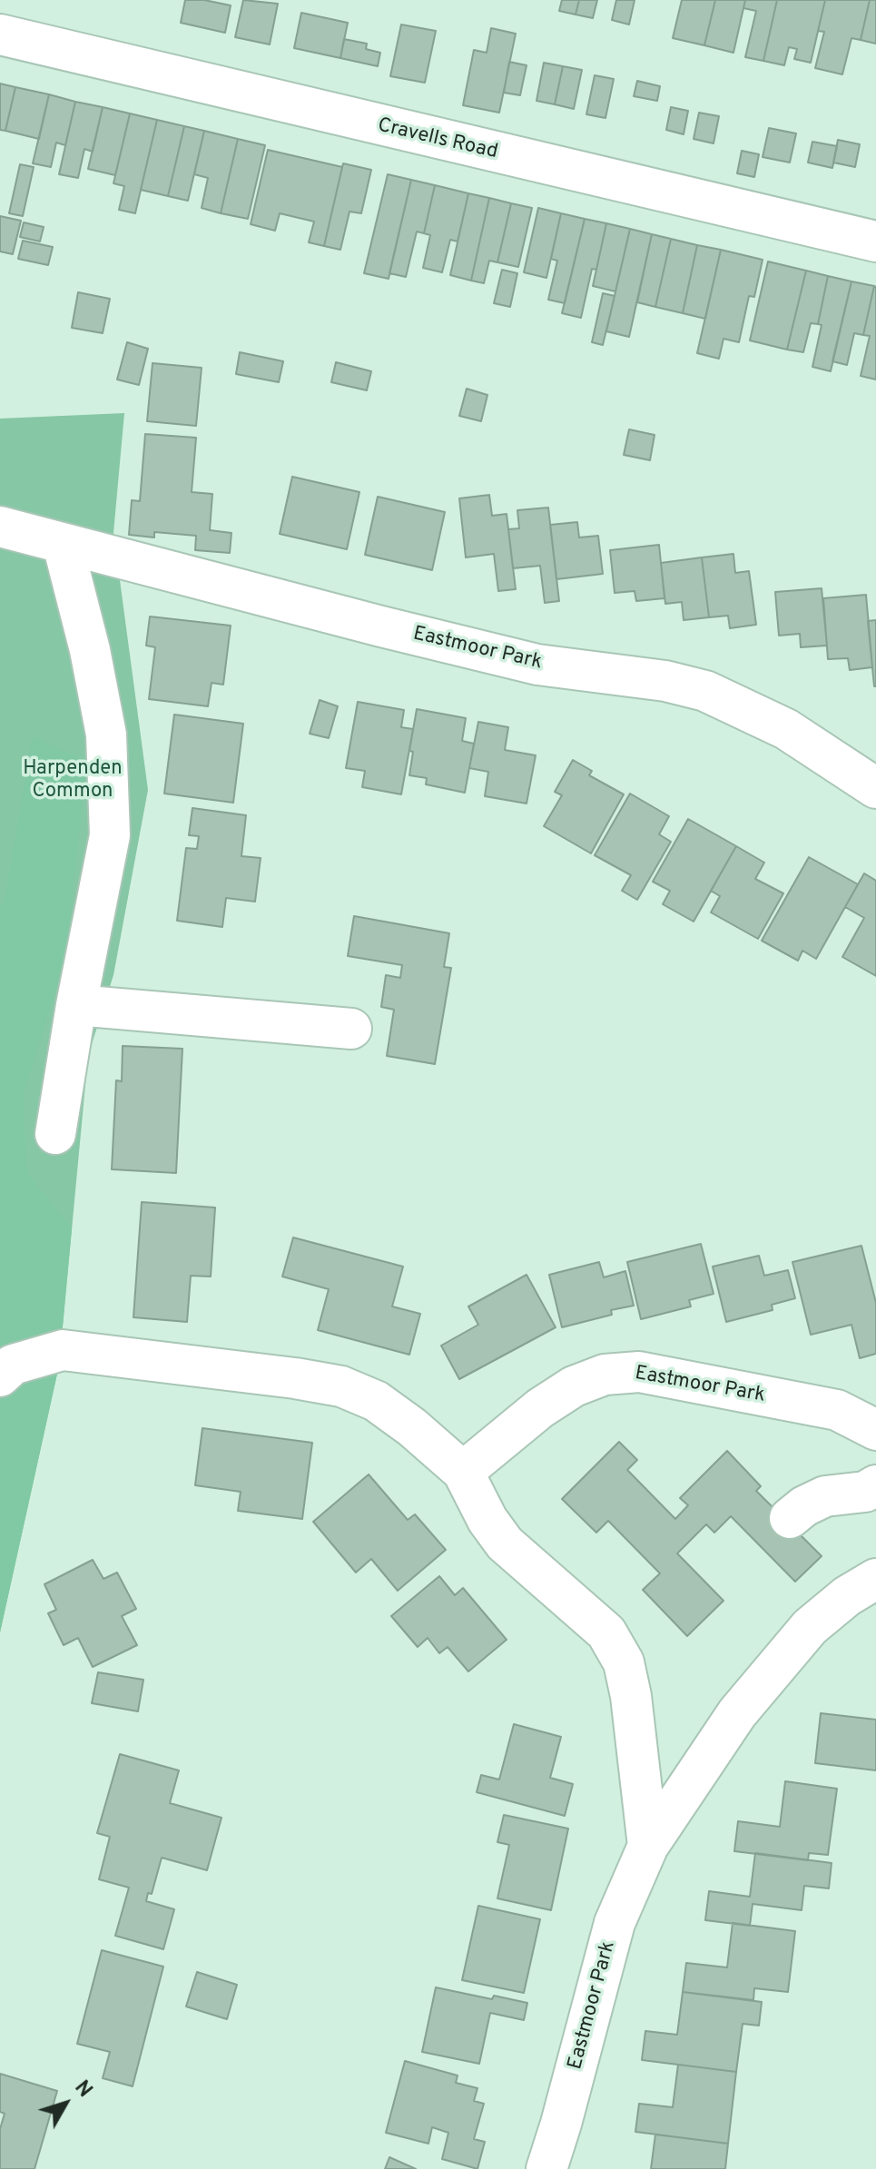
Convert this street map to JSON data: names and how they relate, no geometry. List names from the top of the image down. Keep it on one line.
{"streets":{"street":["Cravells Road","Eastmoor Park"]},"parks":["Harpenden Common"],"north":"top right"}
